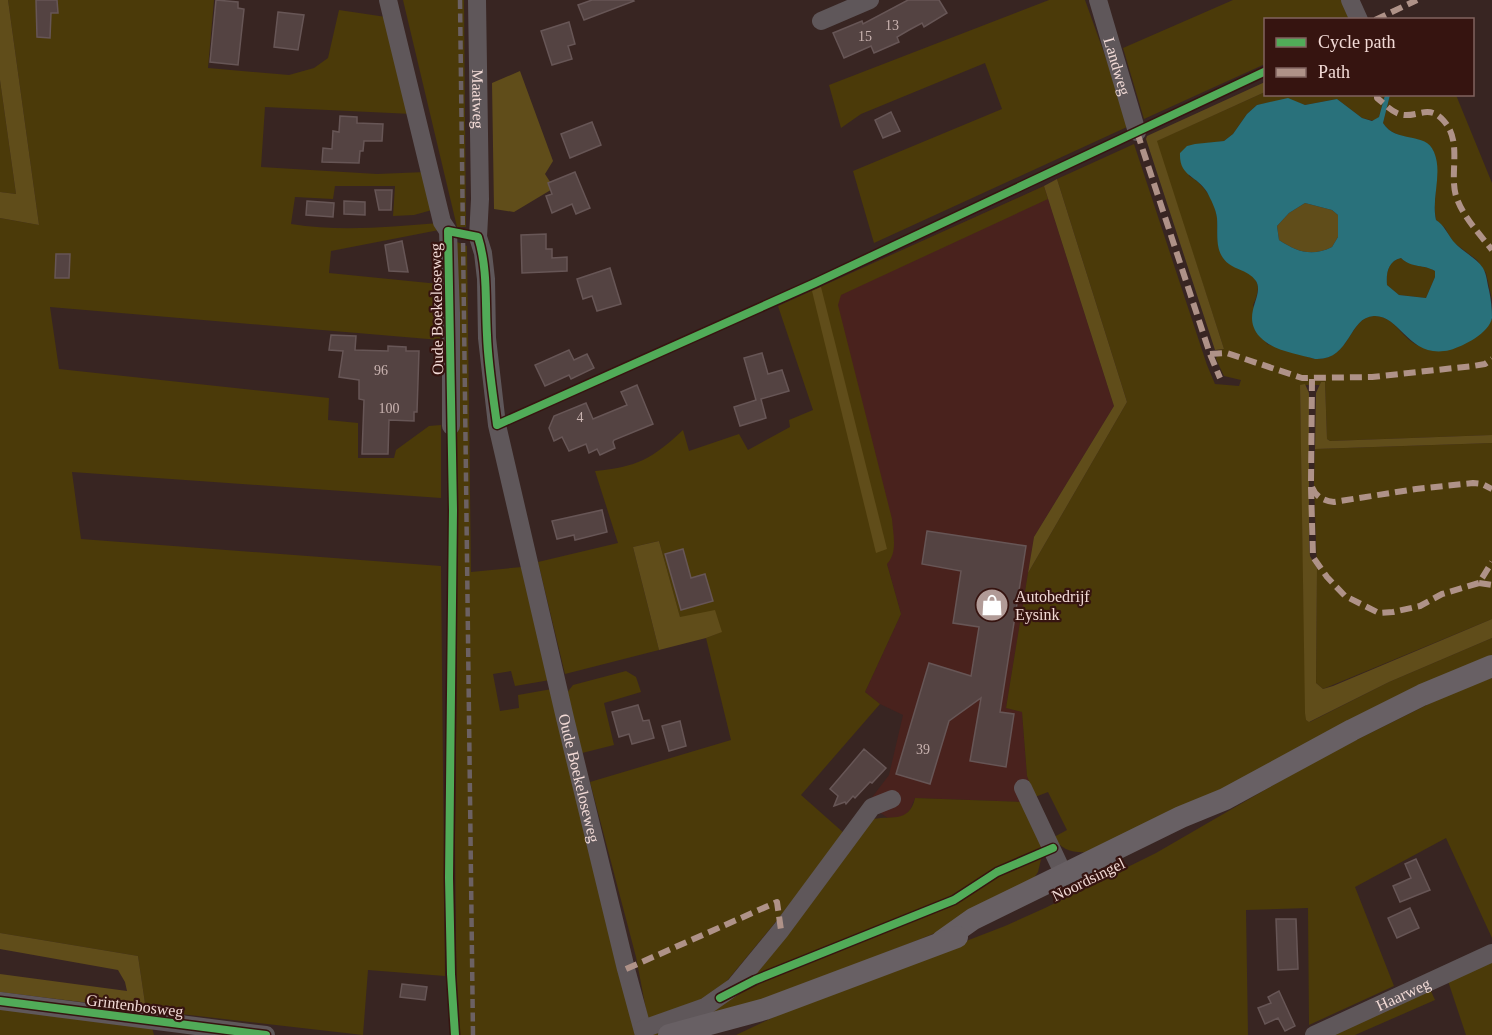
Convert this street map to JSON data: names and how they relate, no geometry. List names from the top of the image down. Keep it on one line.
{"streets":{"main road":["Noordsingel"],"street":["Landweg","Maatweg","Oude Boekeloseweg","Haarweg","Grintenbosweg"]},"crossings":[["Maatweg","Oude Boekeloseweg"]],"places":{"shop":["Autobedrijf Eysink"]},"house_numbers":["13","15","96","100","4","39"],"legend":["Cycle path","Path"]}
